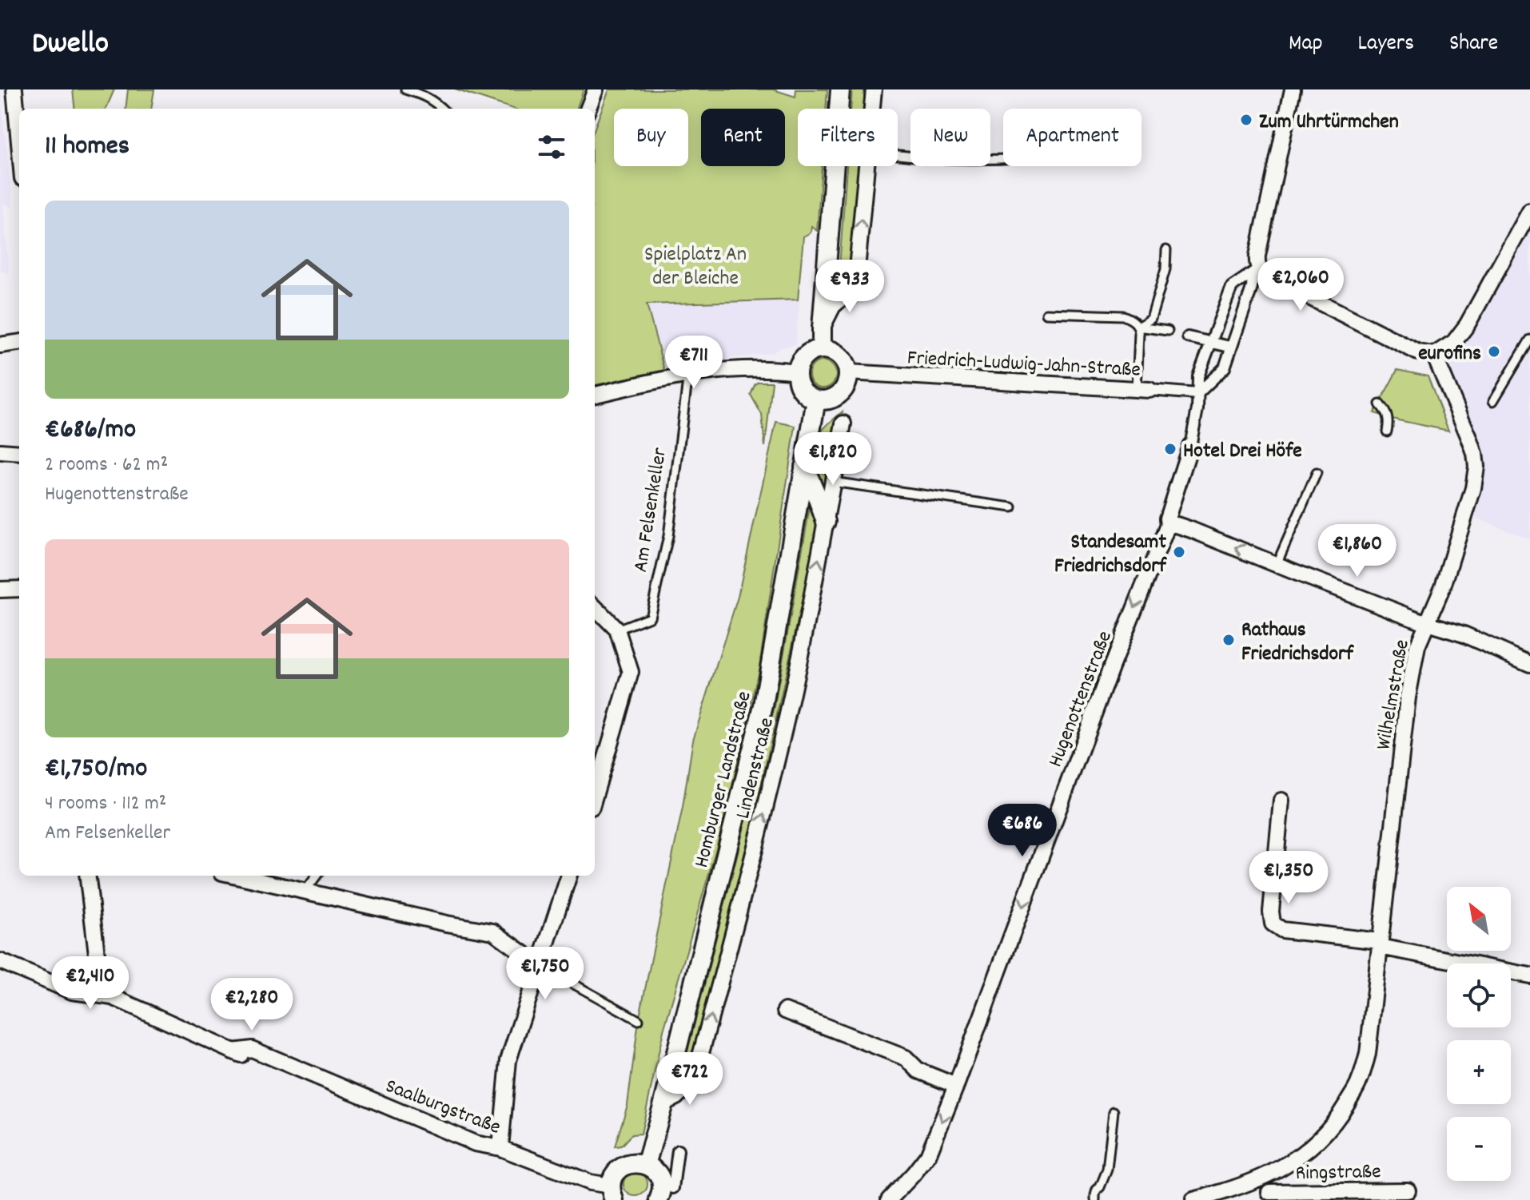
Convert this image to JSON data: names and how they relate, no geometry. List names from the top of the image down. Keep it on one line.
{"streets":{"street":["Friedrich-Ludwig-Jahn-Straße","Wilhelmstraße","Hugenottenstraße","Lindenstraße","Homburger Landstraße","Saalburgstraße","Ringstraße"],"lane":["Am Felsenkeller"]},"crossings":[["Friedrich-Ludwig-Jahn-Straße","Hugenottenstraße"],["Friedrich-Ludwig-Jahn-Straße","Homburger Landstraße"],["Wilhelmstraße","Ringstraße"],["Lindenstraße","Homburger Landstraße"]],"one_way":["Hugenottenstraße","Lindenstraße"],"parks":["Spielplatz An der Bleiche"],"places":["Zum Uhrtürmchen","eurofins","Hotel Drei Höfe","Standesamt Friedrichsdorf","Rathaus Friedrichsdorf"],"north":"top left","page":{"header":"Dwello","nav":["Map","Layers","Share"],"chip":["Buy","Rent","Filters","New","Apartment"],"heading":"11 homes","list":[{"name":"€686/mo","note":"2 rooms · 62 m² · Hugenottenstraße"},{"name":"€1,750/mo","note":"4 rooms · 112 m² · Am Felsenkeller"}],"price":["€2,060","€933","€711","€1,820","€1,860","€686","€1,350","€1,750","€2,410","€2,280","€722"],"map_buttons":["+","−"]}}
